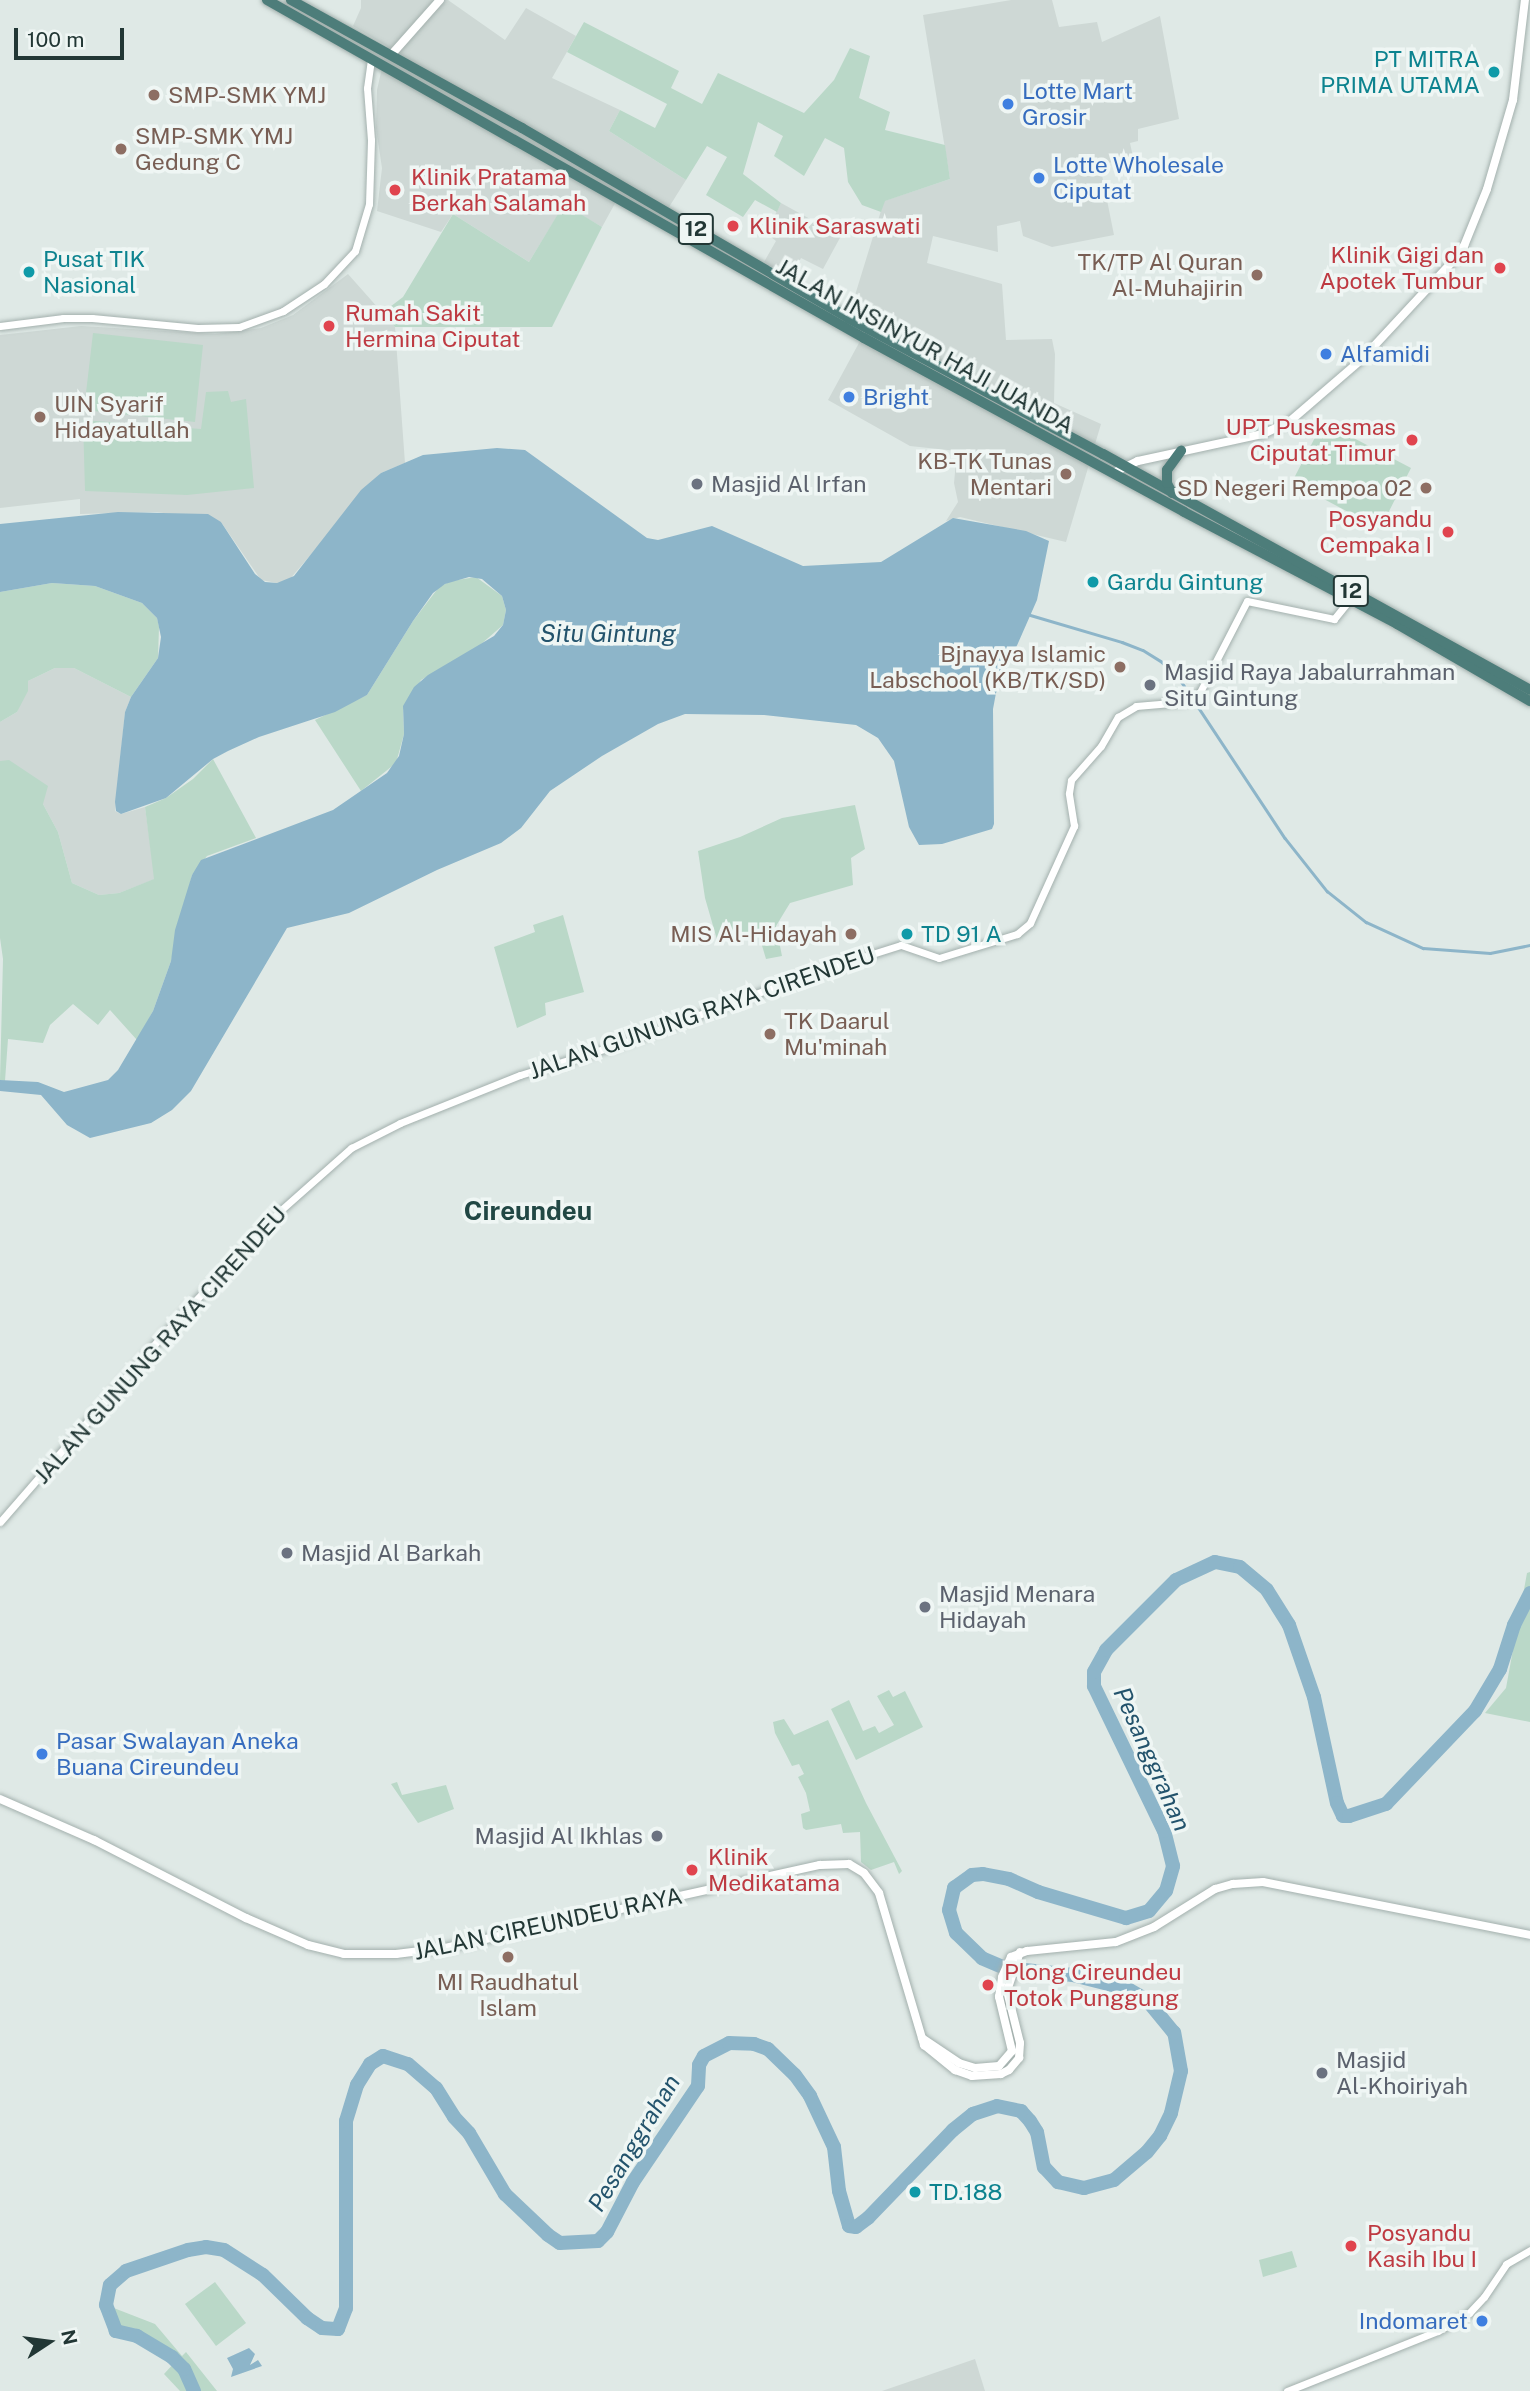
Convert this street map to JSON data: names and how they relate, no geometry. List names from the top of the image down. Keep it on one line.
{"streets":{"highway":["12","JALAN INSINYUR HAJI JUANDA"],"main road":["JALAN CIREUNDEU RAYA"],"street":["JALAN GUNUNG RAYA CIRENDEU"]},"crossings":[["JALAN INSINYUR HAJI JUANDA","JALAN GUNUNG RAYA CIRENDEU"]],"districts":["Cireundeu"],"water":["Situ Gintung","Pesanggrahan"],"places":["PT MITRA PRIMA UTAMA","SMP-SMK YMJ","Lotte Mart Grosir","SMP-SMK YMJ Gedung C","Lotte Wholesale Ciputat","Klinik Pratama Berkah Salamah","Klinik Saraswati","Klinik Gigi dan Apotek Tumbur","Pusat TIK Nasional","TK/TP Al Quran Al-Muhajirin","Rumah Sakit Hermina Ciputat","Alfamidi","Bright","UIN Syarif Hidayatullah","UPT Puskesmas Ciputat Timur","KB-TK Tunas Mentari","Masjid Al Irfan","SD Negeri Rempoa 02","Posyandu Cempaka I","Gardu Gintung","Bjnayya Islamic Labschool (KB/TK/SD)","Masjid Raya Jabalurrahman Situ Gintung","MIS Al-Hidayah","TD 91 A","TK Daarul Mu'minah","Masjid Al Barkah","Masjid Menara Hidayah","Pasar Swalayan Aneka Buana Cireundeu","Masjid Al Ikhlas","Klinik Medikatama","MI Raudhatul Islam","Plong Cireundeu Totok Punggung","Masjid Al-Khoiriyah","TD.188","Posyandu Kasih Ibu I","Indomaret"],"scale_bar":"100 m","north":"right"}
